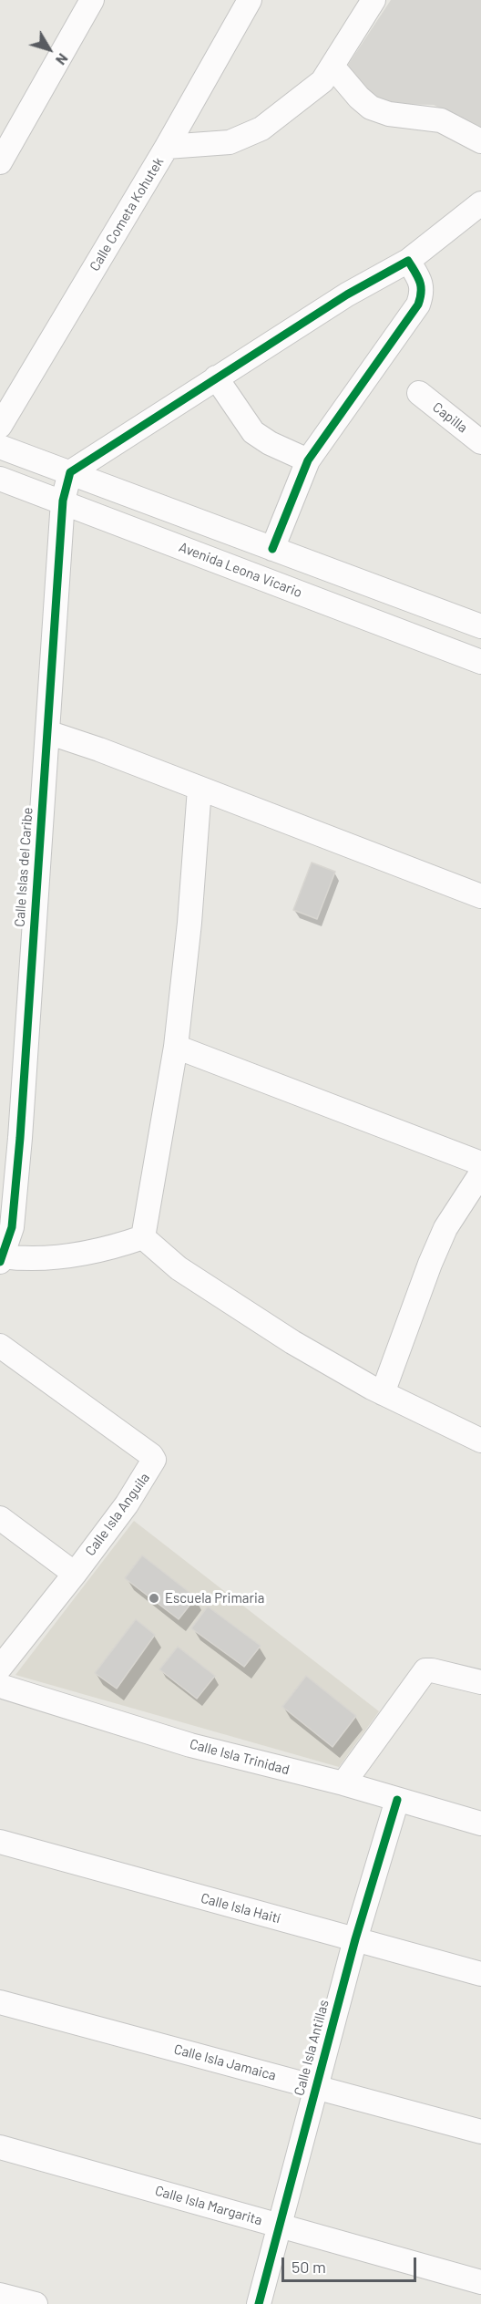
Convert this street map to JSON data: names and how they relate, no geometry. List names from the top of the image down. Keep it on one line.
{"streets":{"street":["Calle Cometa Kohutek","Capilla","Avenida Leona Vicario","Calle Islas del Caribe","Calle Isla Anguila","Calle Isla Trinidad","Calle Isla Haití","Calle Isla Antillas","Calle Isla Jamaica","Calle Isla Margarita"]},"crossings":[["Avenida Leona Vicario","Calle Islas del Caribe"],["Calle Isla Trinidad","Calle Isla Antillas"],["Calle Isla Haití","Calle Isla Antillas"],["Calle Isla Antillas","Calle Isla Jamaica"],["Calle Isla Antillas","Calle Isla Margarita"]],"places":["Escuela Primaria"],"scale_bar":"50 m","north":"bottom right"}
